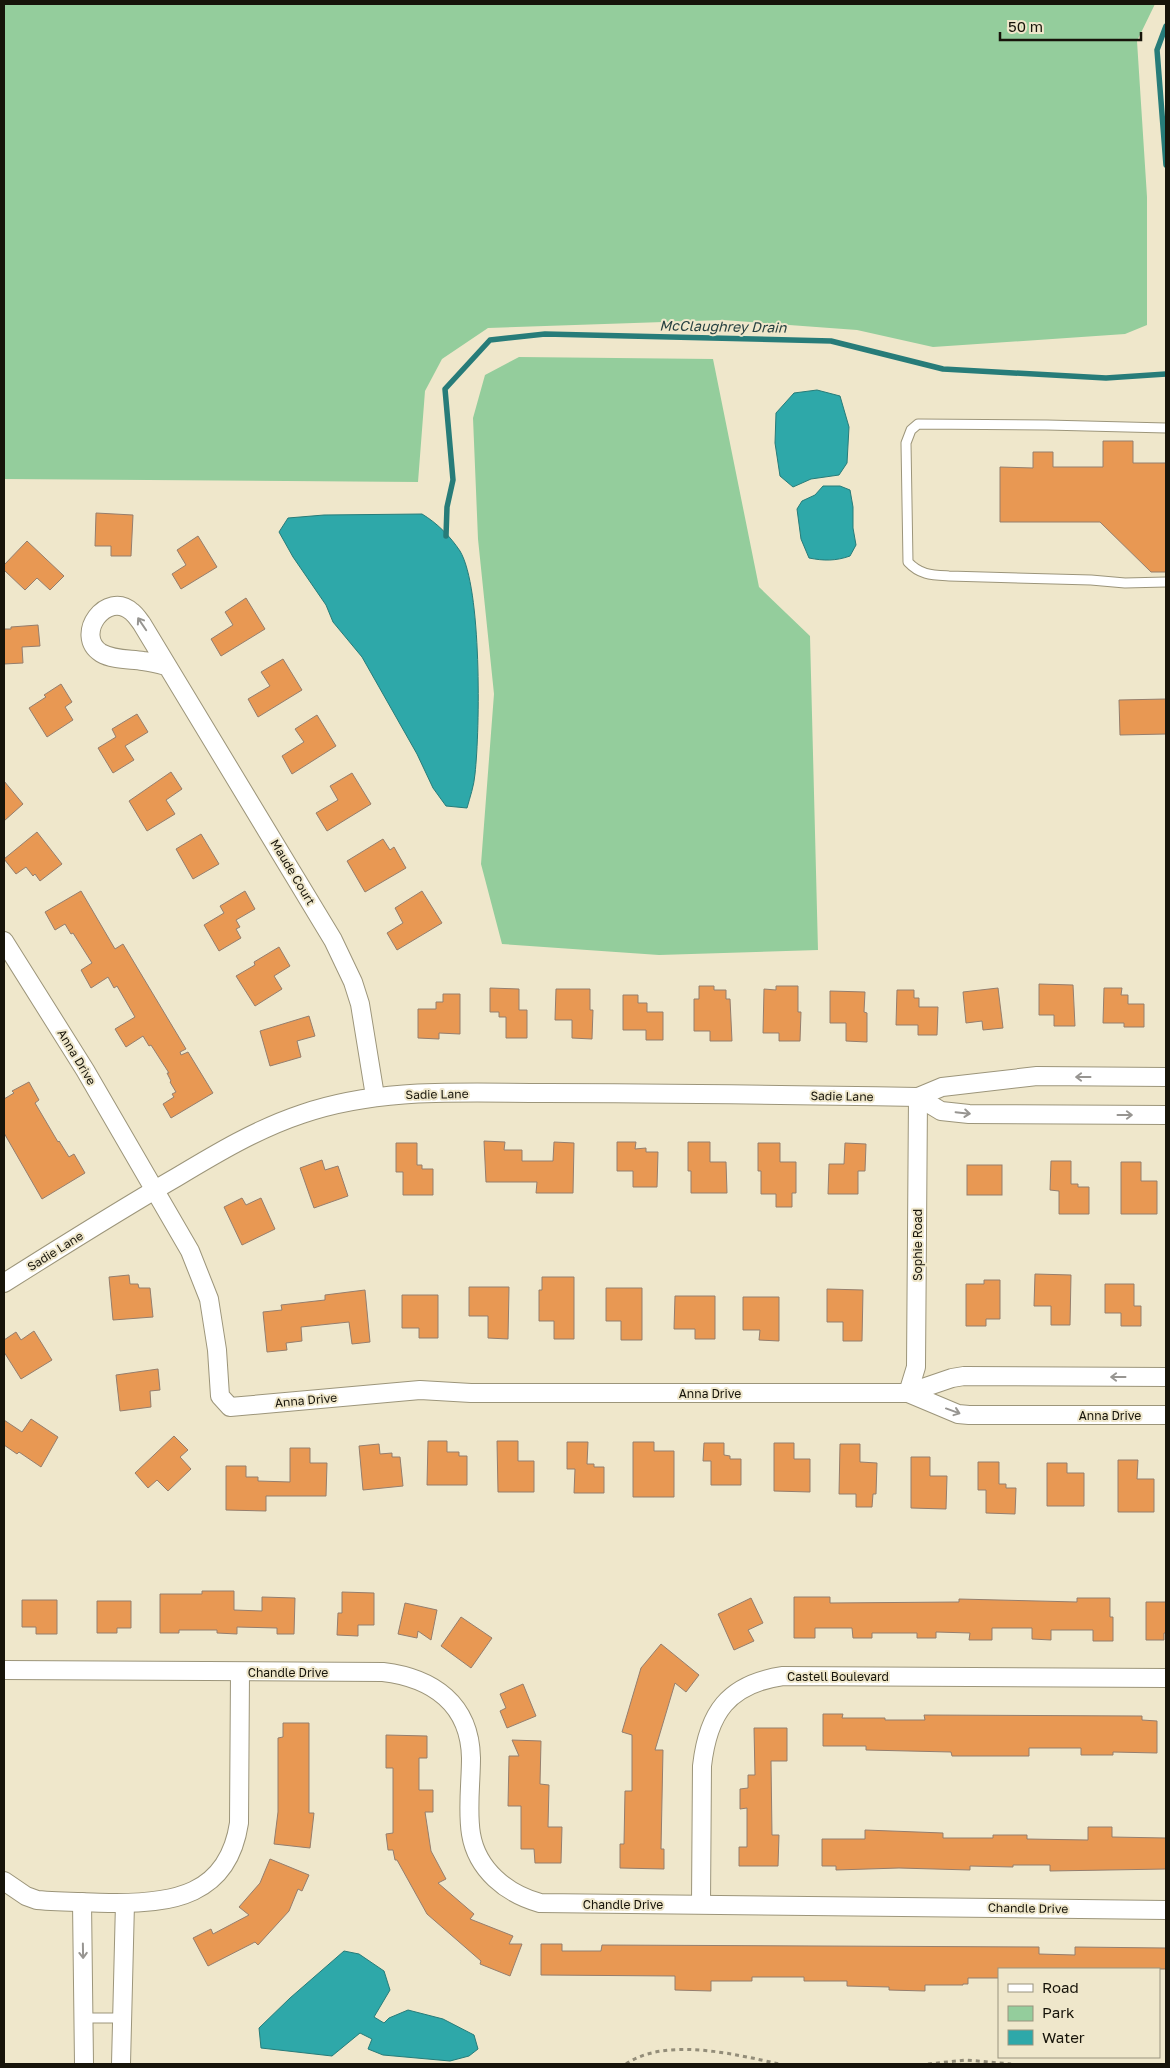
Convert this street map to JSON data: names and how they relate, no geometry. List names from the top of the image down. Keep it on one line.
{"streets":{"street":["Maude Court","Anna Drive","Sadie Lane","Sophie Road","Chandle Drive","Castell Boulevard"]},"crossings":[["Maude Court","Sadie Lane"],["Anna Drive","Sadie Lane"],["Anna Drive","Sophie Road"],["Sadie Lane","Sophie Road"],["Chandle Drive","Castell Boulevard"]],"water":["McClaughrey Drain"],"legend":["Road","Park","Water"],"scale_bar":"50 m"}
